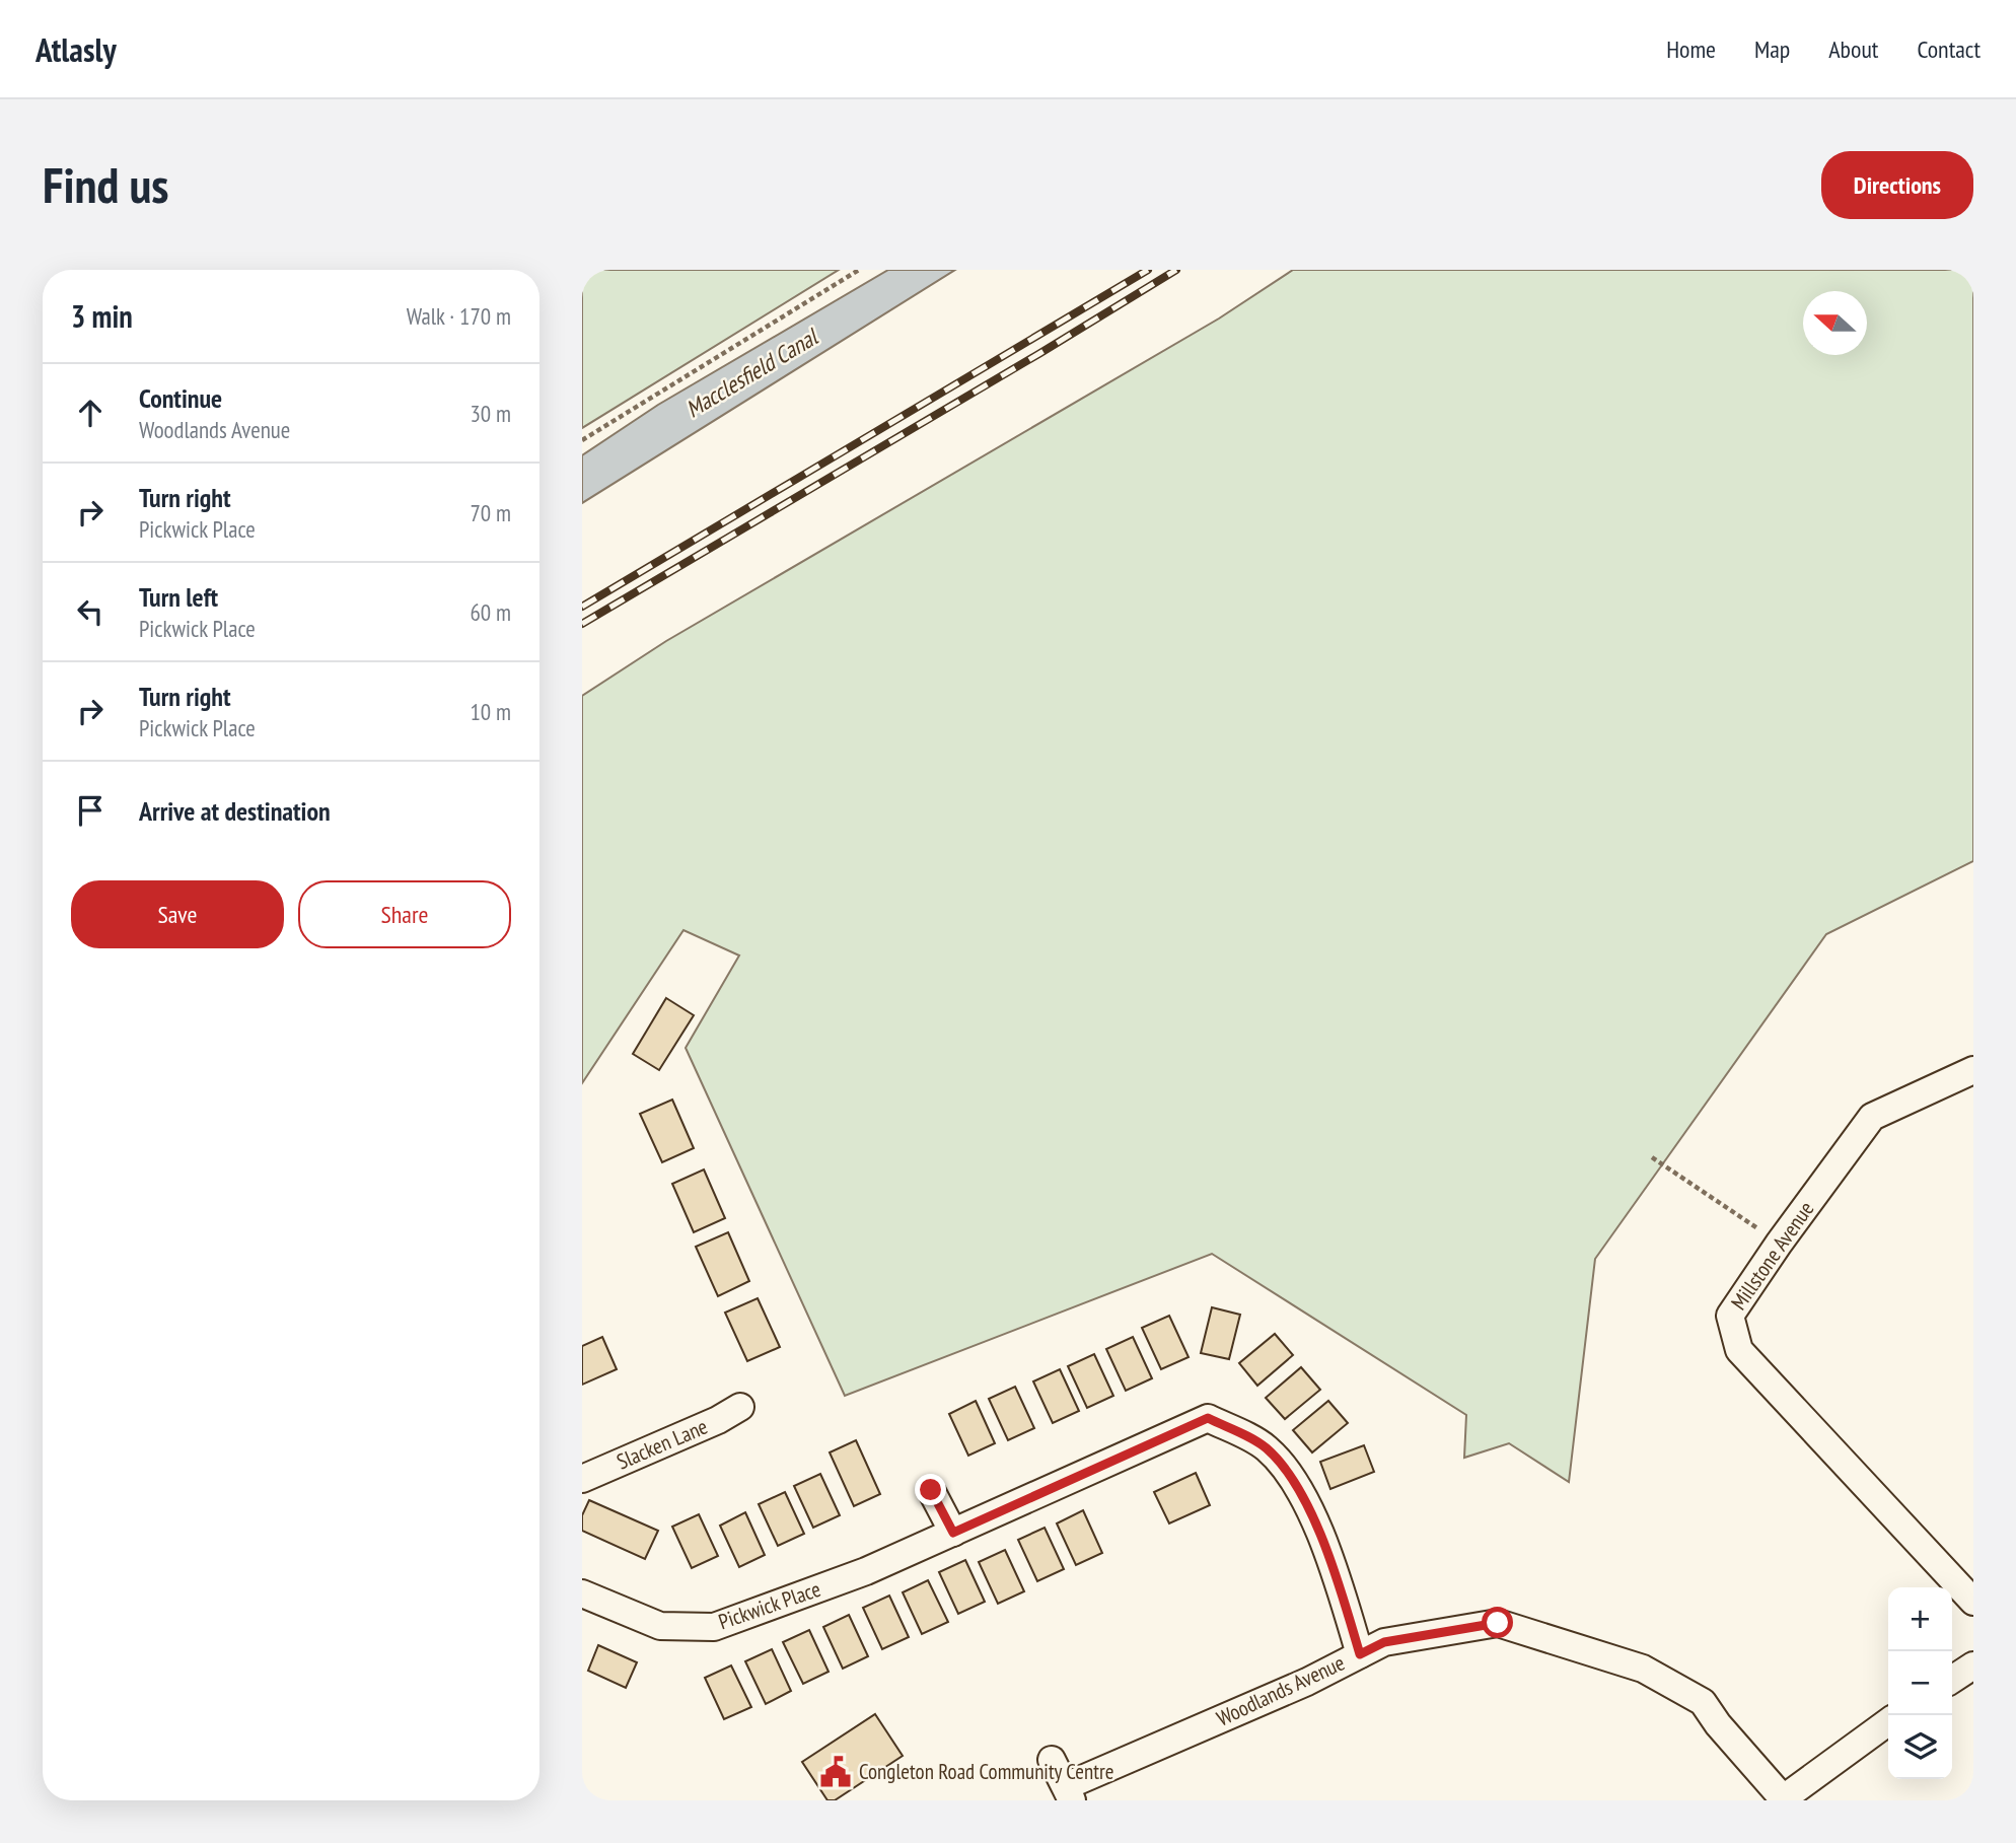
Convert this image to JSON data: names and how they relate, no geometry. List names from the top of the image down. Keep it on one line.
{"streets":{"street":["Millstone Avenue","Slacken Lane","Pickwick Place","Woodlands Avenue"]},"crossings":[["Pickwick Place","Woodlands Avenue"]],"water":["Macclesfield Canal"],"places":{"public building":["Congleton Road Community Centre"]},"north":"left","page":{"header":"Atlasly","nav":["Home","Map","About","Contact"],"buttons":["Directions",["Save","Share"]],"title":"Find us","heading":["3 min","Walk · 170 m"],"list":[["Continue","Woodlands Avenue","30 m"],["Turn right","Pickwick Place","70 m"],["Turn left","Pickwick Place","60 m"],["Turn right","Pickwick Place","10 m"],"Arrive at destination"],"map_buttons":["+","−"]}}
